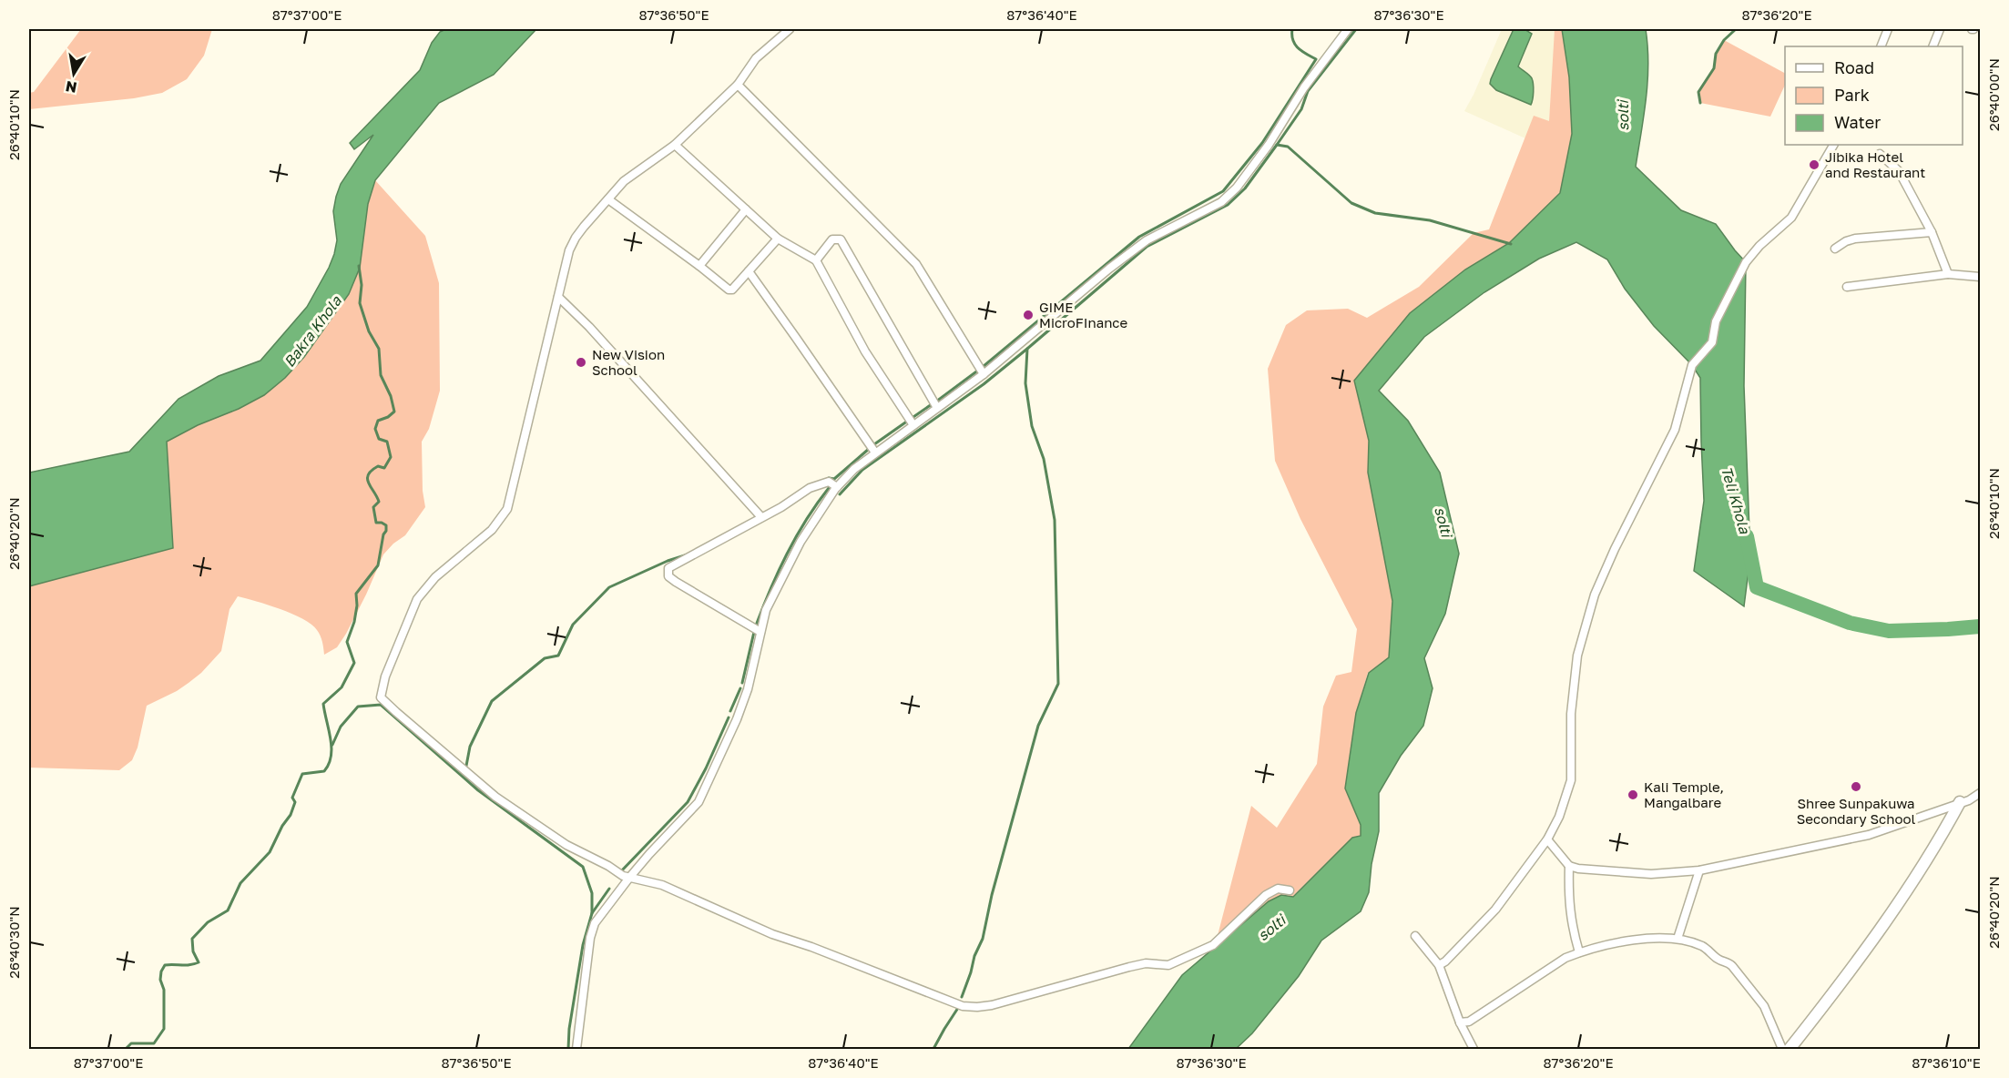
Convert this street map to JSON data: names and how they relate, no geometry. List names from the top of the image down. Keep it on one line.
{"water":["solti","Bakra Khola","Teli Khola"],"places":["Jibika Hotel and Restaurant","GIME MicroFInance","New Vision School","Shree Sunpakuwa Secondary School","Kali Temple, Mangalbare"],"legend":["Road","Park","Water"],"north":"bottom","coordinates":["87°37'00\"E","87°36'50\"E","87°36'40\"E","87°36'30\"E","87°36'20\"E","26°40'00\"N","26°40'10\"N","26°40'20\"N","26°40'30\"N","87°36'10\"E"]}
